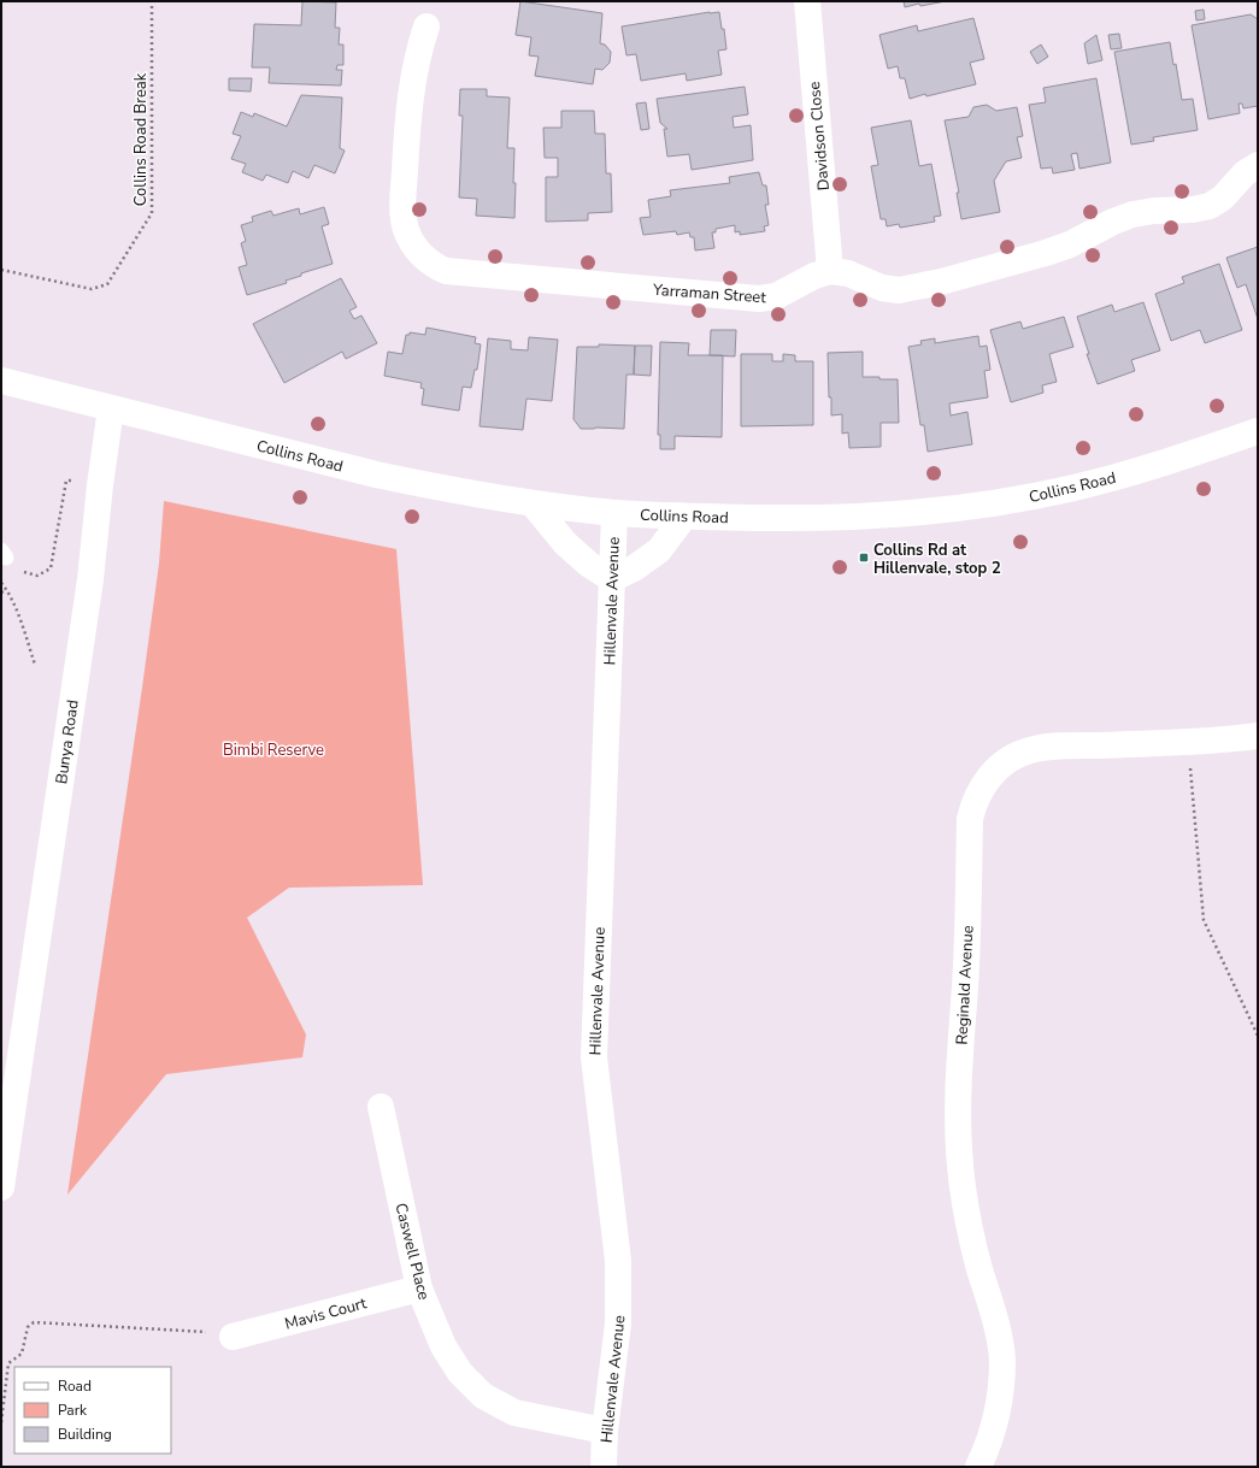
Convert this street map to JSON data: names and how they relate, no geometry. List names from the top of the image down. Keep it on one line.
{"streets":{"street":["Davidson Close","Yarraman Street","Collins Road","Hillenvale Avenue","Bunya Road","Reginald Avenue","Caswell Place","Mavis Court"],"path":["Collins Road Break"]},"crossings":[["Davidson Close","Yarraman Street"],["Collins Road","Hillenvale Avenue"],["Collins Road","Bunya Road"],["Hillenvale Avenue","Caswell Place"],["Caswell Place","Mavis Court"]],"parks":["Bimbi Reserve"],"places":{"transit":["Collins Rd at Hillenvale, stop 2"]},"legend":["Road","Park","Building"]}
